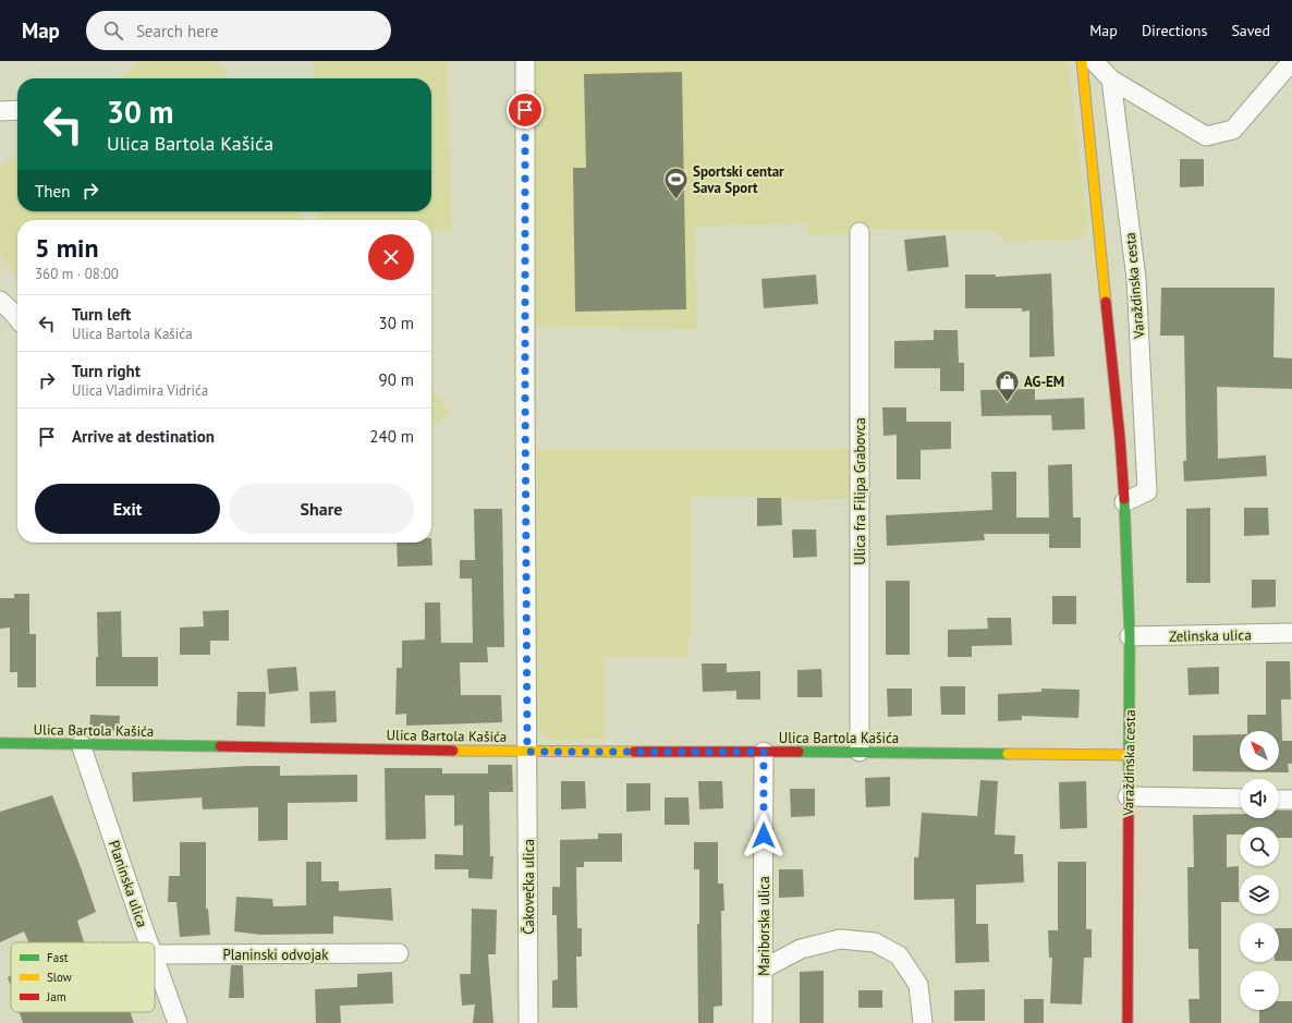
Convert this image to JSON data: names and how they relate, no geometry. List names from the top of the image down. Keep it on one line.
{"streets":{"street":["Varaždinska cesta","Ulica fra Filipa Grabovca","Zelinska ulica","Ulica Bartola Kašića","Planinska ulica","Čakovečka ulica","Mariborska ulica","Planinski odvojak"]},"crossings":[["Varaždinska cesta","Zelinska ulica"],["Varaždinska cesta","Ulica Bartola Kašića"],["Ulica fra Filipa Grabovca","Ulica Bartola Kašića"],["Ulica Bartola Kašića","Planinska ulica"],["Ulica Bartola Kašića","Čakovečka ulica"],["Ulica Bartola Kašića","Mariborska ulica"]],"places":{"sports":["Sportski centar Sava Sport"],"shop":["AG-EM"]},"legend":["Fast","Slow","Jam"],"north":"top left","page":{"header":"Map","search":"Search here","nav":["Map","Directions","Saved"],"turn":["30 m","Ulica Bartola Kašića"],"then":"Then","heading":["5 min","360 m · 08:00"],"list":[{"name":"Turn left","note":"Ulica Bartola Kašića","value":"30 m"},{"name":"Turn right","note":"Ulica Vladimira Vidrića","value":"90 m"},{"name":"Arrive at destination","value":"240 m"}],"buttons":["Exit","Share"],"map_buttons":["+","−"]}}
